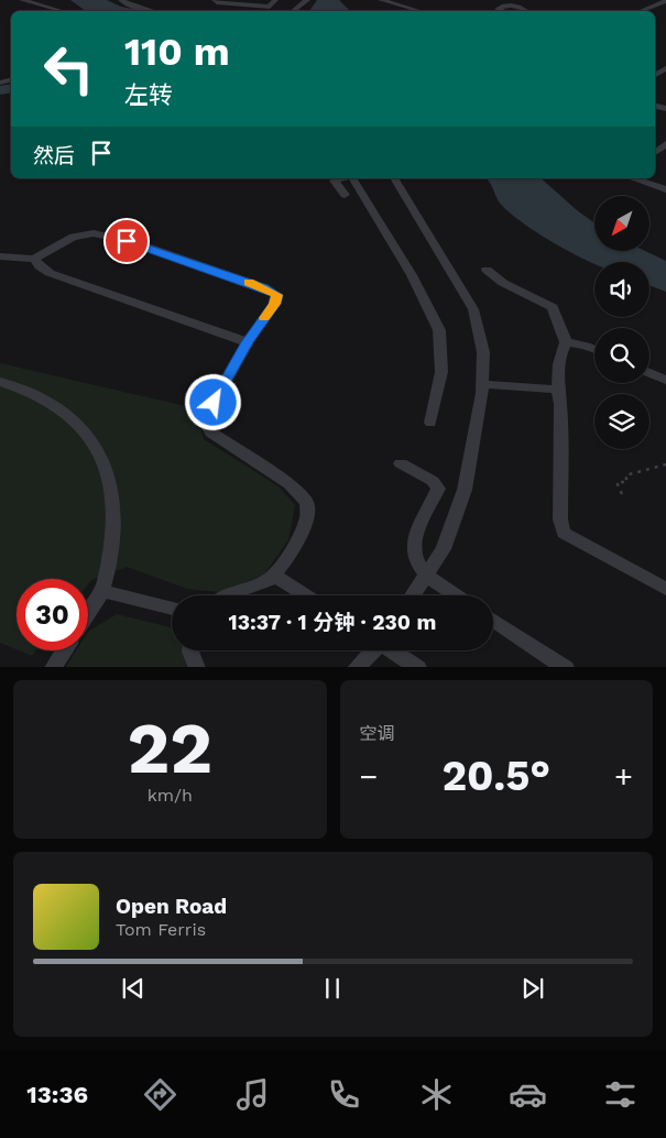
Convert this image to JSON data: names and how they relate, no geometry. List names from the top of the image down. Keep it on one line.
{"north":"bottom left","page":{"turn":["110 m","左转"],"then":"然后","limit":"30","trip":"13:37 · 1 分钟 · 230 m","tile":[["22","km/h"],"空调"],"heat":["−","20.5°","+"],"song":["Open Road","Tom Ferris"],"tabs":"13:36"}}
